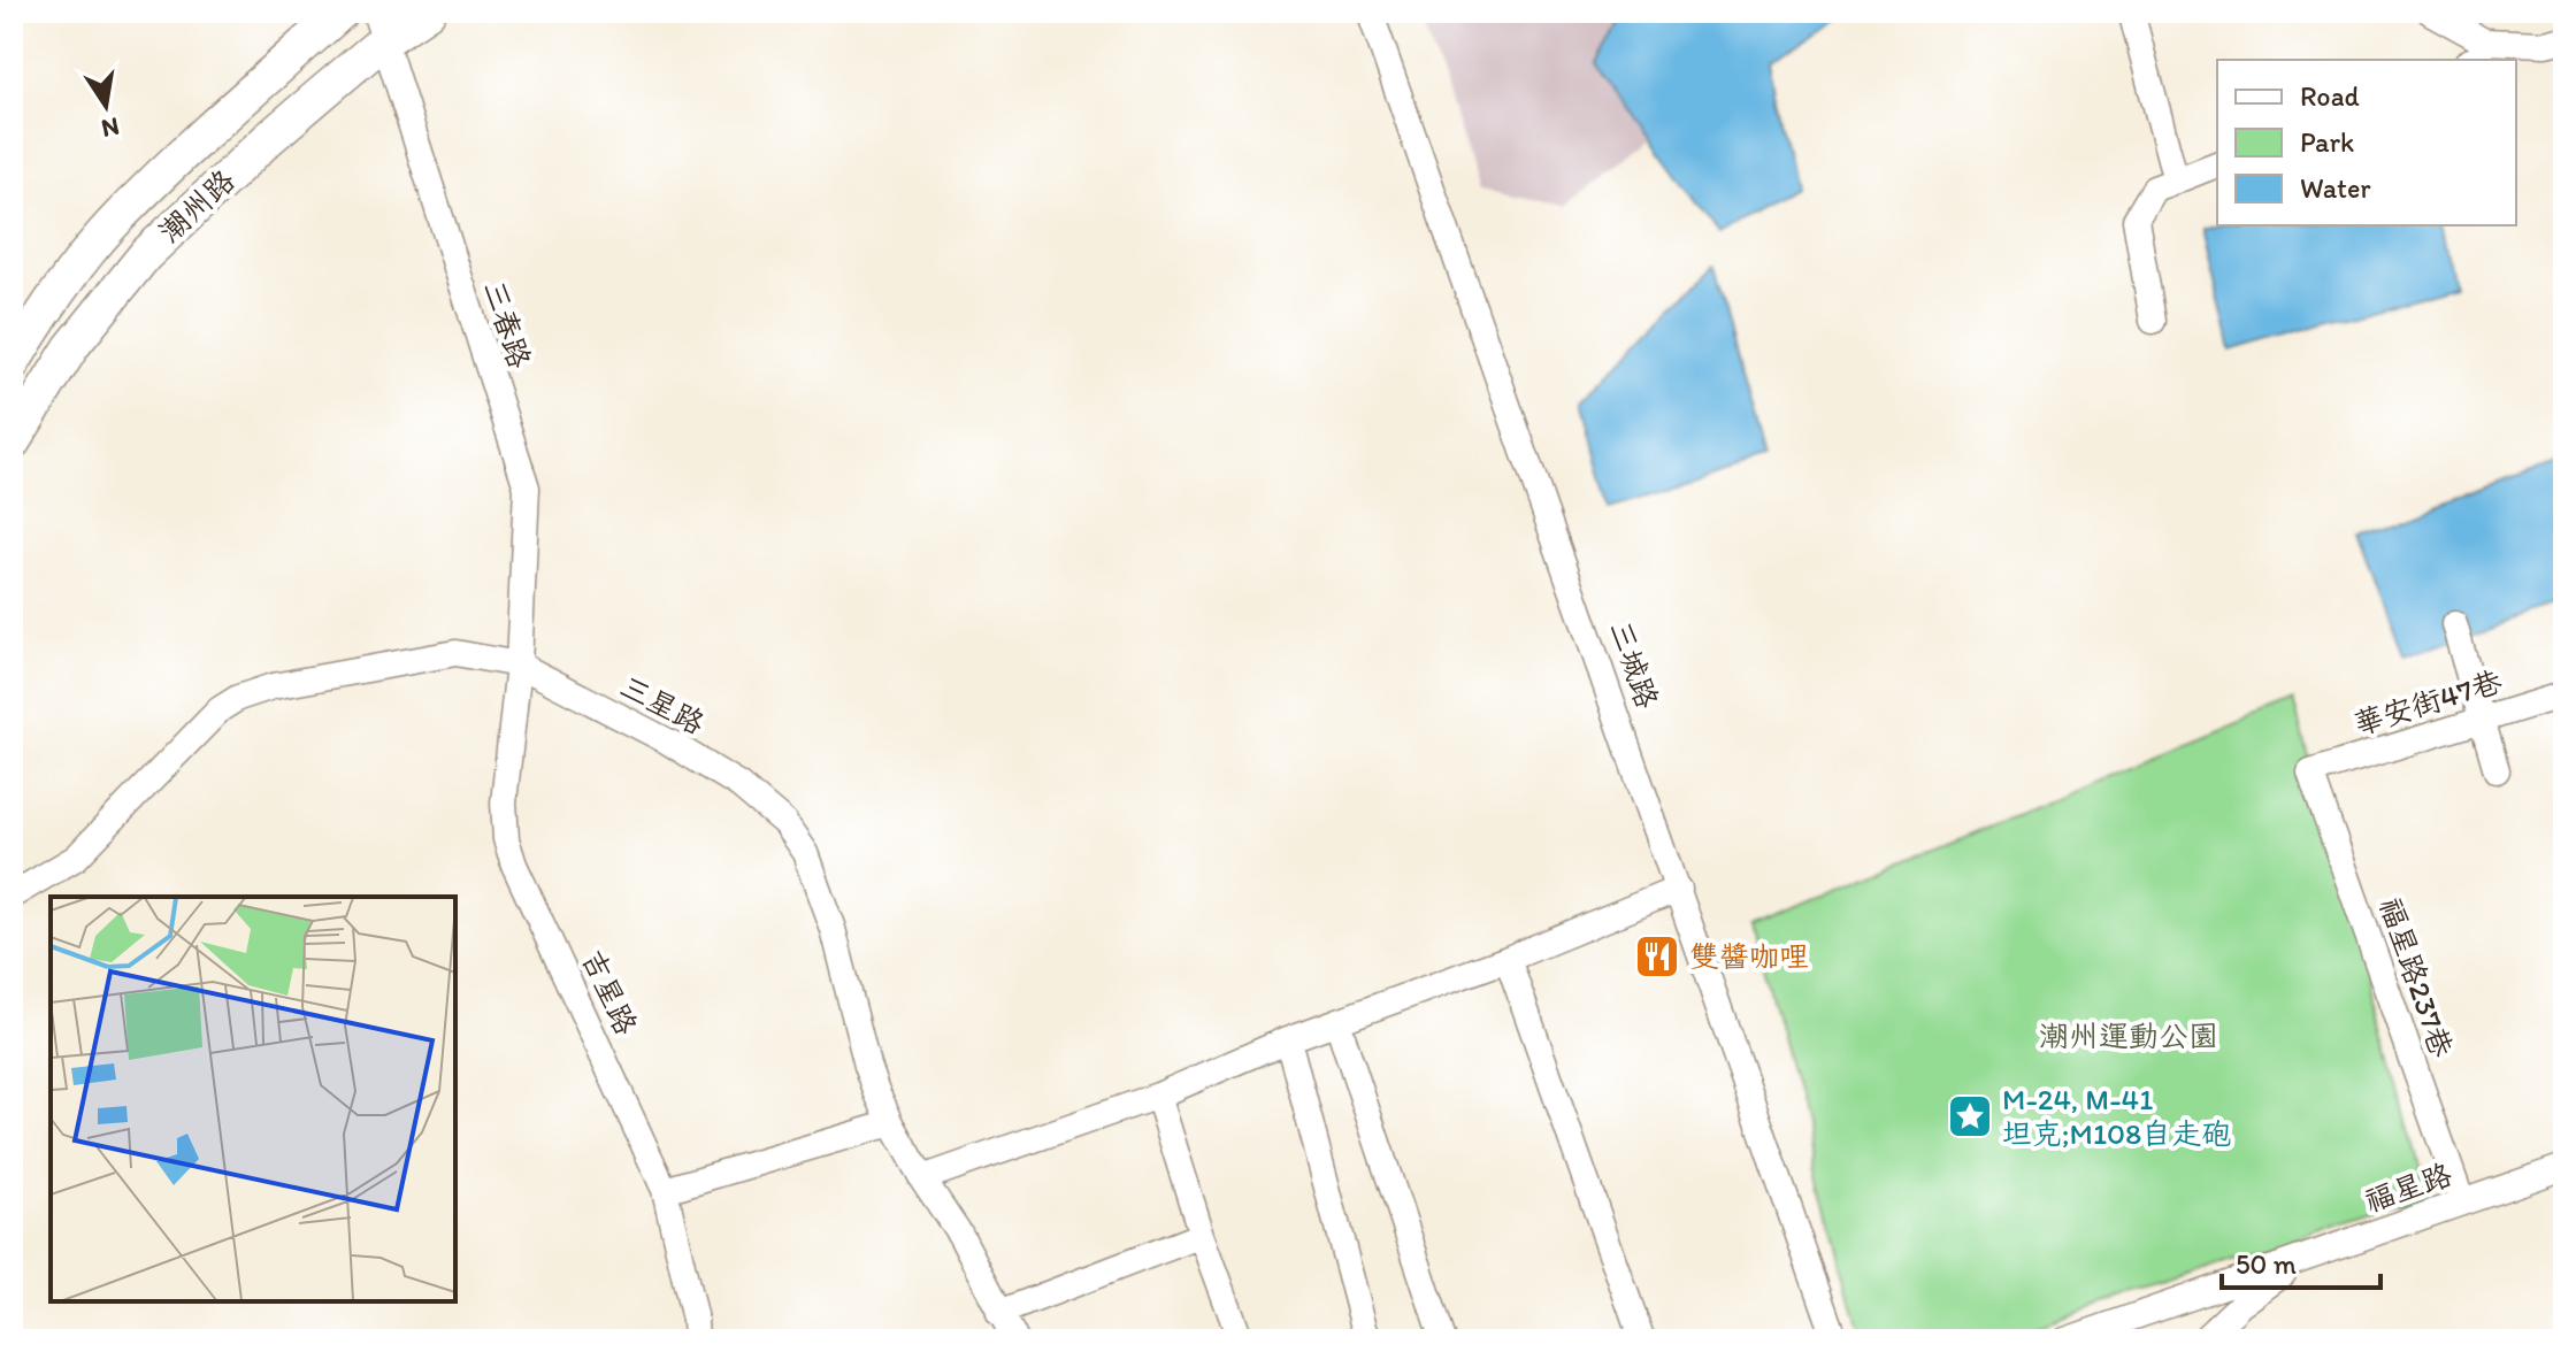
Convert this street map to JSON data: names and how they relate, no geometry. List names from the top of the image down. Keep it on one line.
{"streets":{"main road":["潮州路"],"street":["三春路","三城路","華安街47巷","三星路","福星路237巷","吉星路","福星路"]},"crossings":[["潮州路","三春路"],["三春路","三星路"],["三春路","吉星路"],["華安街47巷","福星路237巷"],["三星路","吉星路"],["福星路237巷","福星路"]],"parks":["潮州運動公園"],"places":{"restaurant":["雙醬咖哩"],"place":["M-24, M-41 坦克;M108自走砲"]},"legend":["Road","Park","Water"],"scale_bar":"50 m","north":"bottom"}
